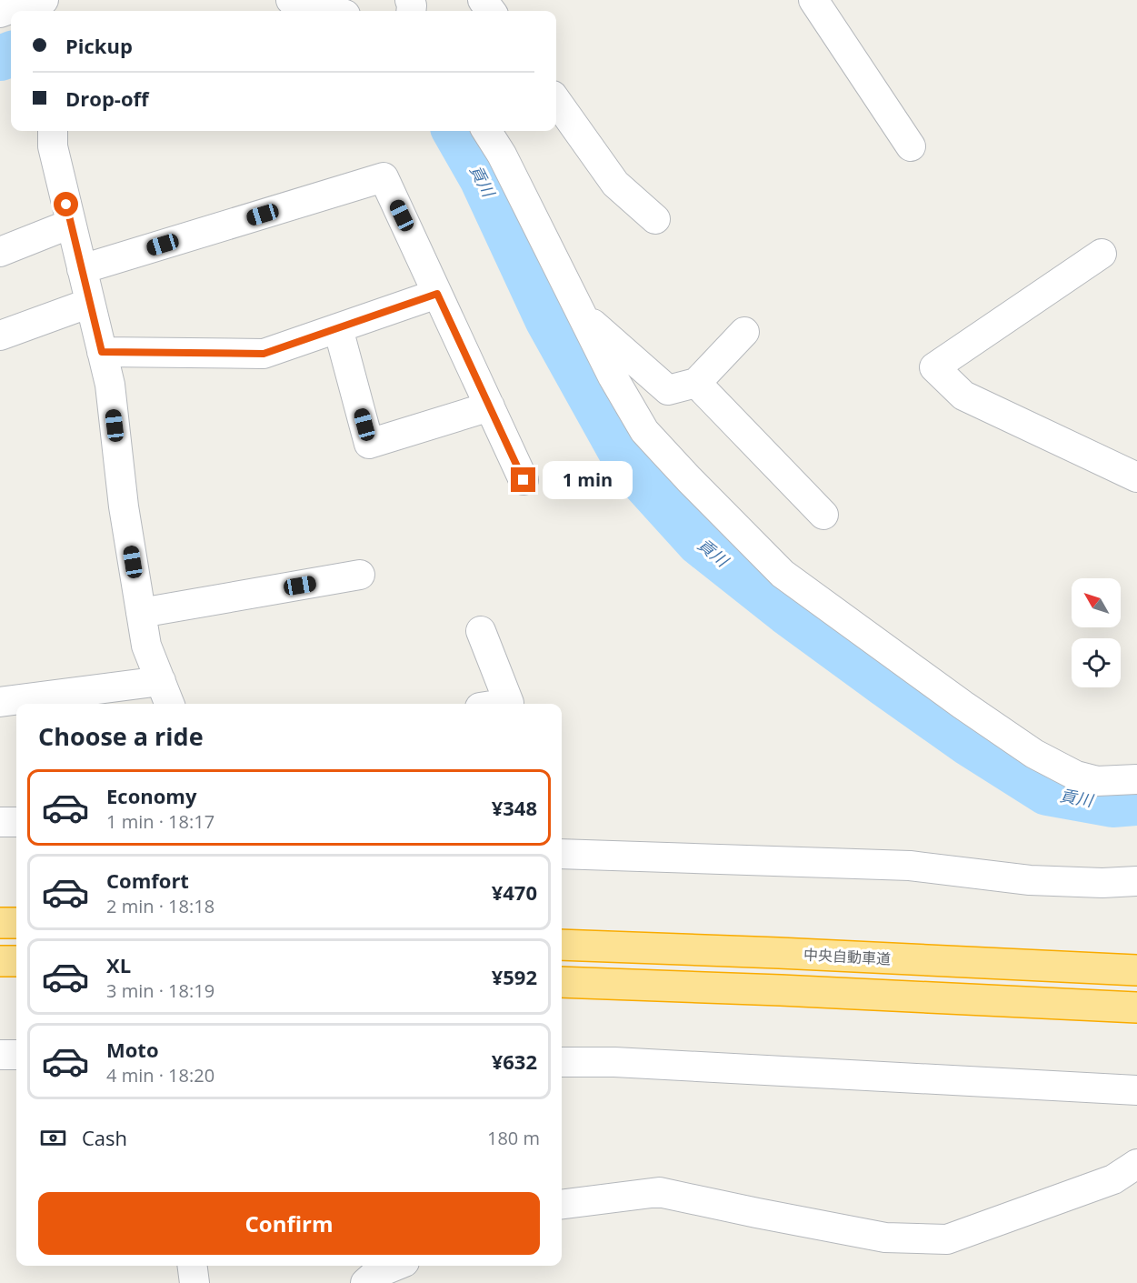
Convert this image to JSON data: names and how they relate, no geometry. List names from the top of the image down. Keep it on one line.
{"streets":{"highway":["中央自動車道"]},"water":["貢川"],"north":"top left","page":{"banner":["Pickup","Drop-off"],"bubble":"1 min","heading":"Choose a ride","list":[{"name":"Economy","note":"1 min · 18:17","value":"¥348"},{"name":"Comfort","note":"2 min · 18:18","value":"¥470"},{"name":"XL","note":"3 min · 18:19","value":"¥592"},{"name":"Moto","note":"4 min · 18:20","value":"¥632"}],"pay":["Cash","180 m"],"buttons":"Confirm"}}
